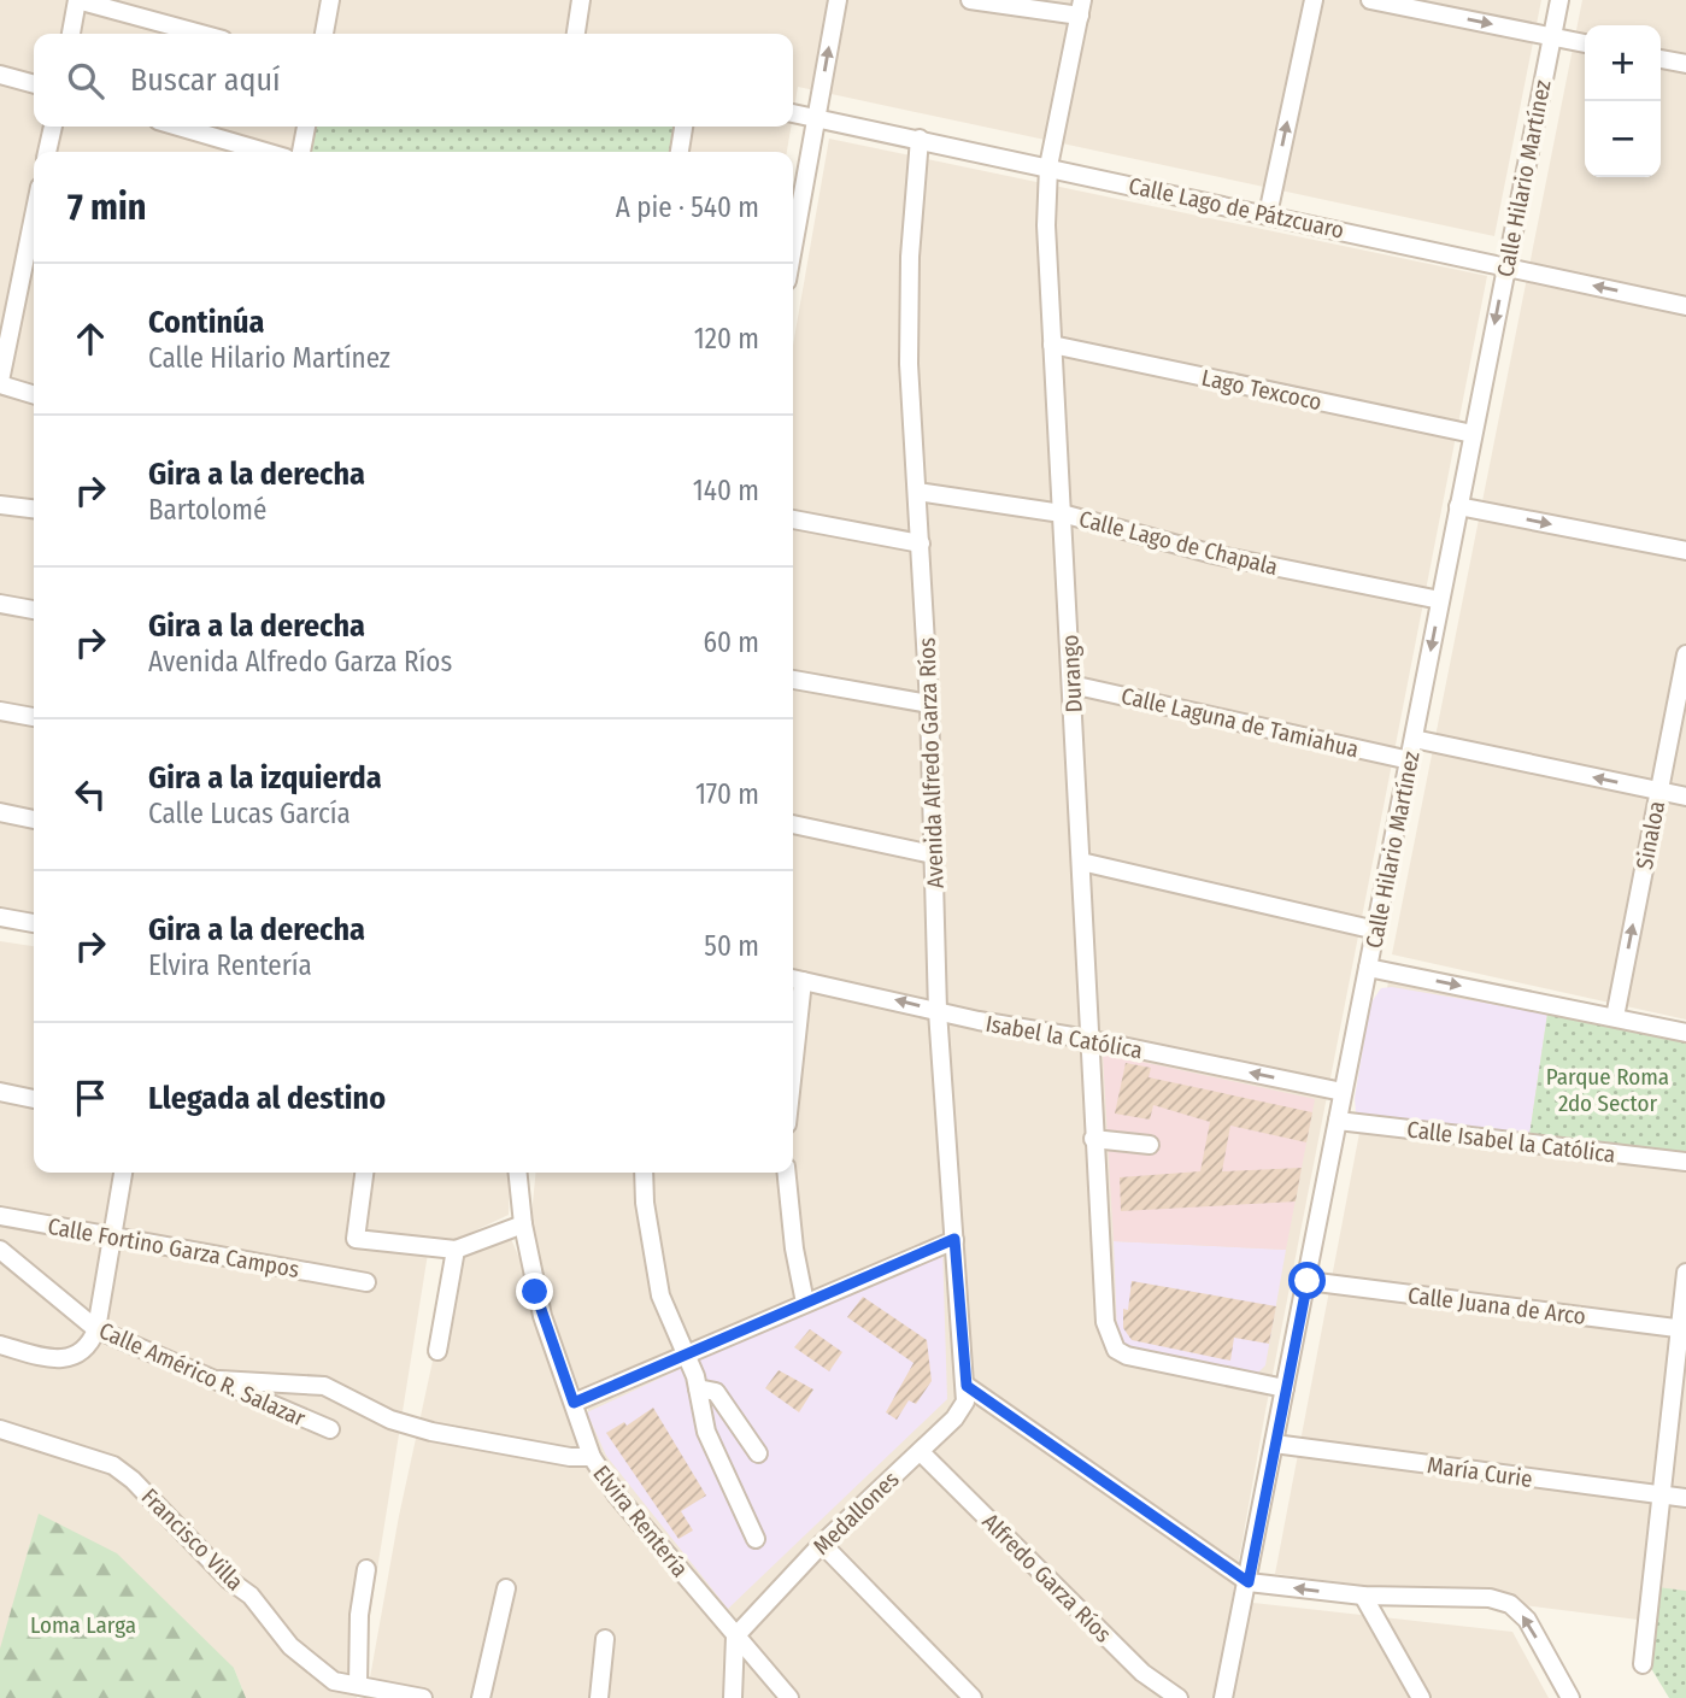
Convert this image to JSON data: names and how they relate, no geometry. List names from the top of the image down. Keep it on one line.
{"streets":{"street":["Calle Hilario Martínez","Calle Lago de Pátzcuaro","Lago Texcoco","Calle Lago de Chapala","Durango","Calle Laguna de Tamiahua","Avenida Alfredo Garza Ríos","Sinaloa","Isabel la Católica","Calle Isabel la Católica","Calle Fortino Garza Campos","Calle Juana de Arco","Calle Américo R. Salazar","María Curie","Medallones","Elvira Rentería","Francisco Villa","Alfredo Garza Ríos"]},"crossings":[["Calle Hilario Martínez","Calle Lago de Pátzcuaro"],["Calle Hilario Martínez","Lago Texcoco"],["Calle Hilario Martínez","Calle Lago de Chapala"],["Calle Hilario Martínez","Durango"],["Calle Hilario Martínez","Calle Laguna de Tamiahua"],["Calle Hilario Martínez","Isabel la Católica"],["Calle Hilario Martínez","Calle Isabel la Católica"],["Calle Hilario Martínez","Calle Juana de Arco"],["Calle Hilario Martínez","María Curie"],["Calle Lago de Pátzcuaro","Durango"],["Calle Lago de Pátzcuaro","Avenida Alfredo Garza Ríos"],["Lago Texcoco","Durango"],["Calle Lago de Chapala","Durango"],["Calle Lago de Chapala","Avenida Alfredo Garza Ríos"],["Durango","Calle Laguna de Tamiahua"],["Durango","Isabel la Católica"],["Avenida Alfredo Garza Ríos","Isabel la Católica"],["Avenida Alfredo Garza Ríos","Medallones"],["Medallones","Elvira Rentería"],["Medallones","Alfredo Garza Ríos"]],"one_way":["Sinaloa"],"parks":["Parque Roma 2do Sector","Loma Larga"],"page":{"map_buttons":["+","−"],"search":"Buscar aquí","heading":["7 min","A pie · 540 m"],"list":[["Continúa","Calle Hilario Martínez","120 m"],["Gira a la derecha","Bartolomé","140 m"],["Gira a la derecha","Avenida Alfredo Garza Ríos","60 m"],["Gira a la izquierda","Calle Lucas García","170 m"],["Gira a la derecha","Elvira Rentería","50 m"],"Llegada al destino"]}}
